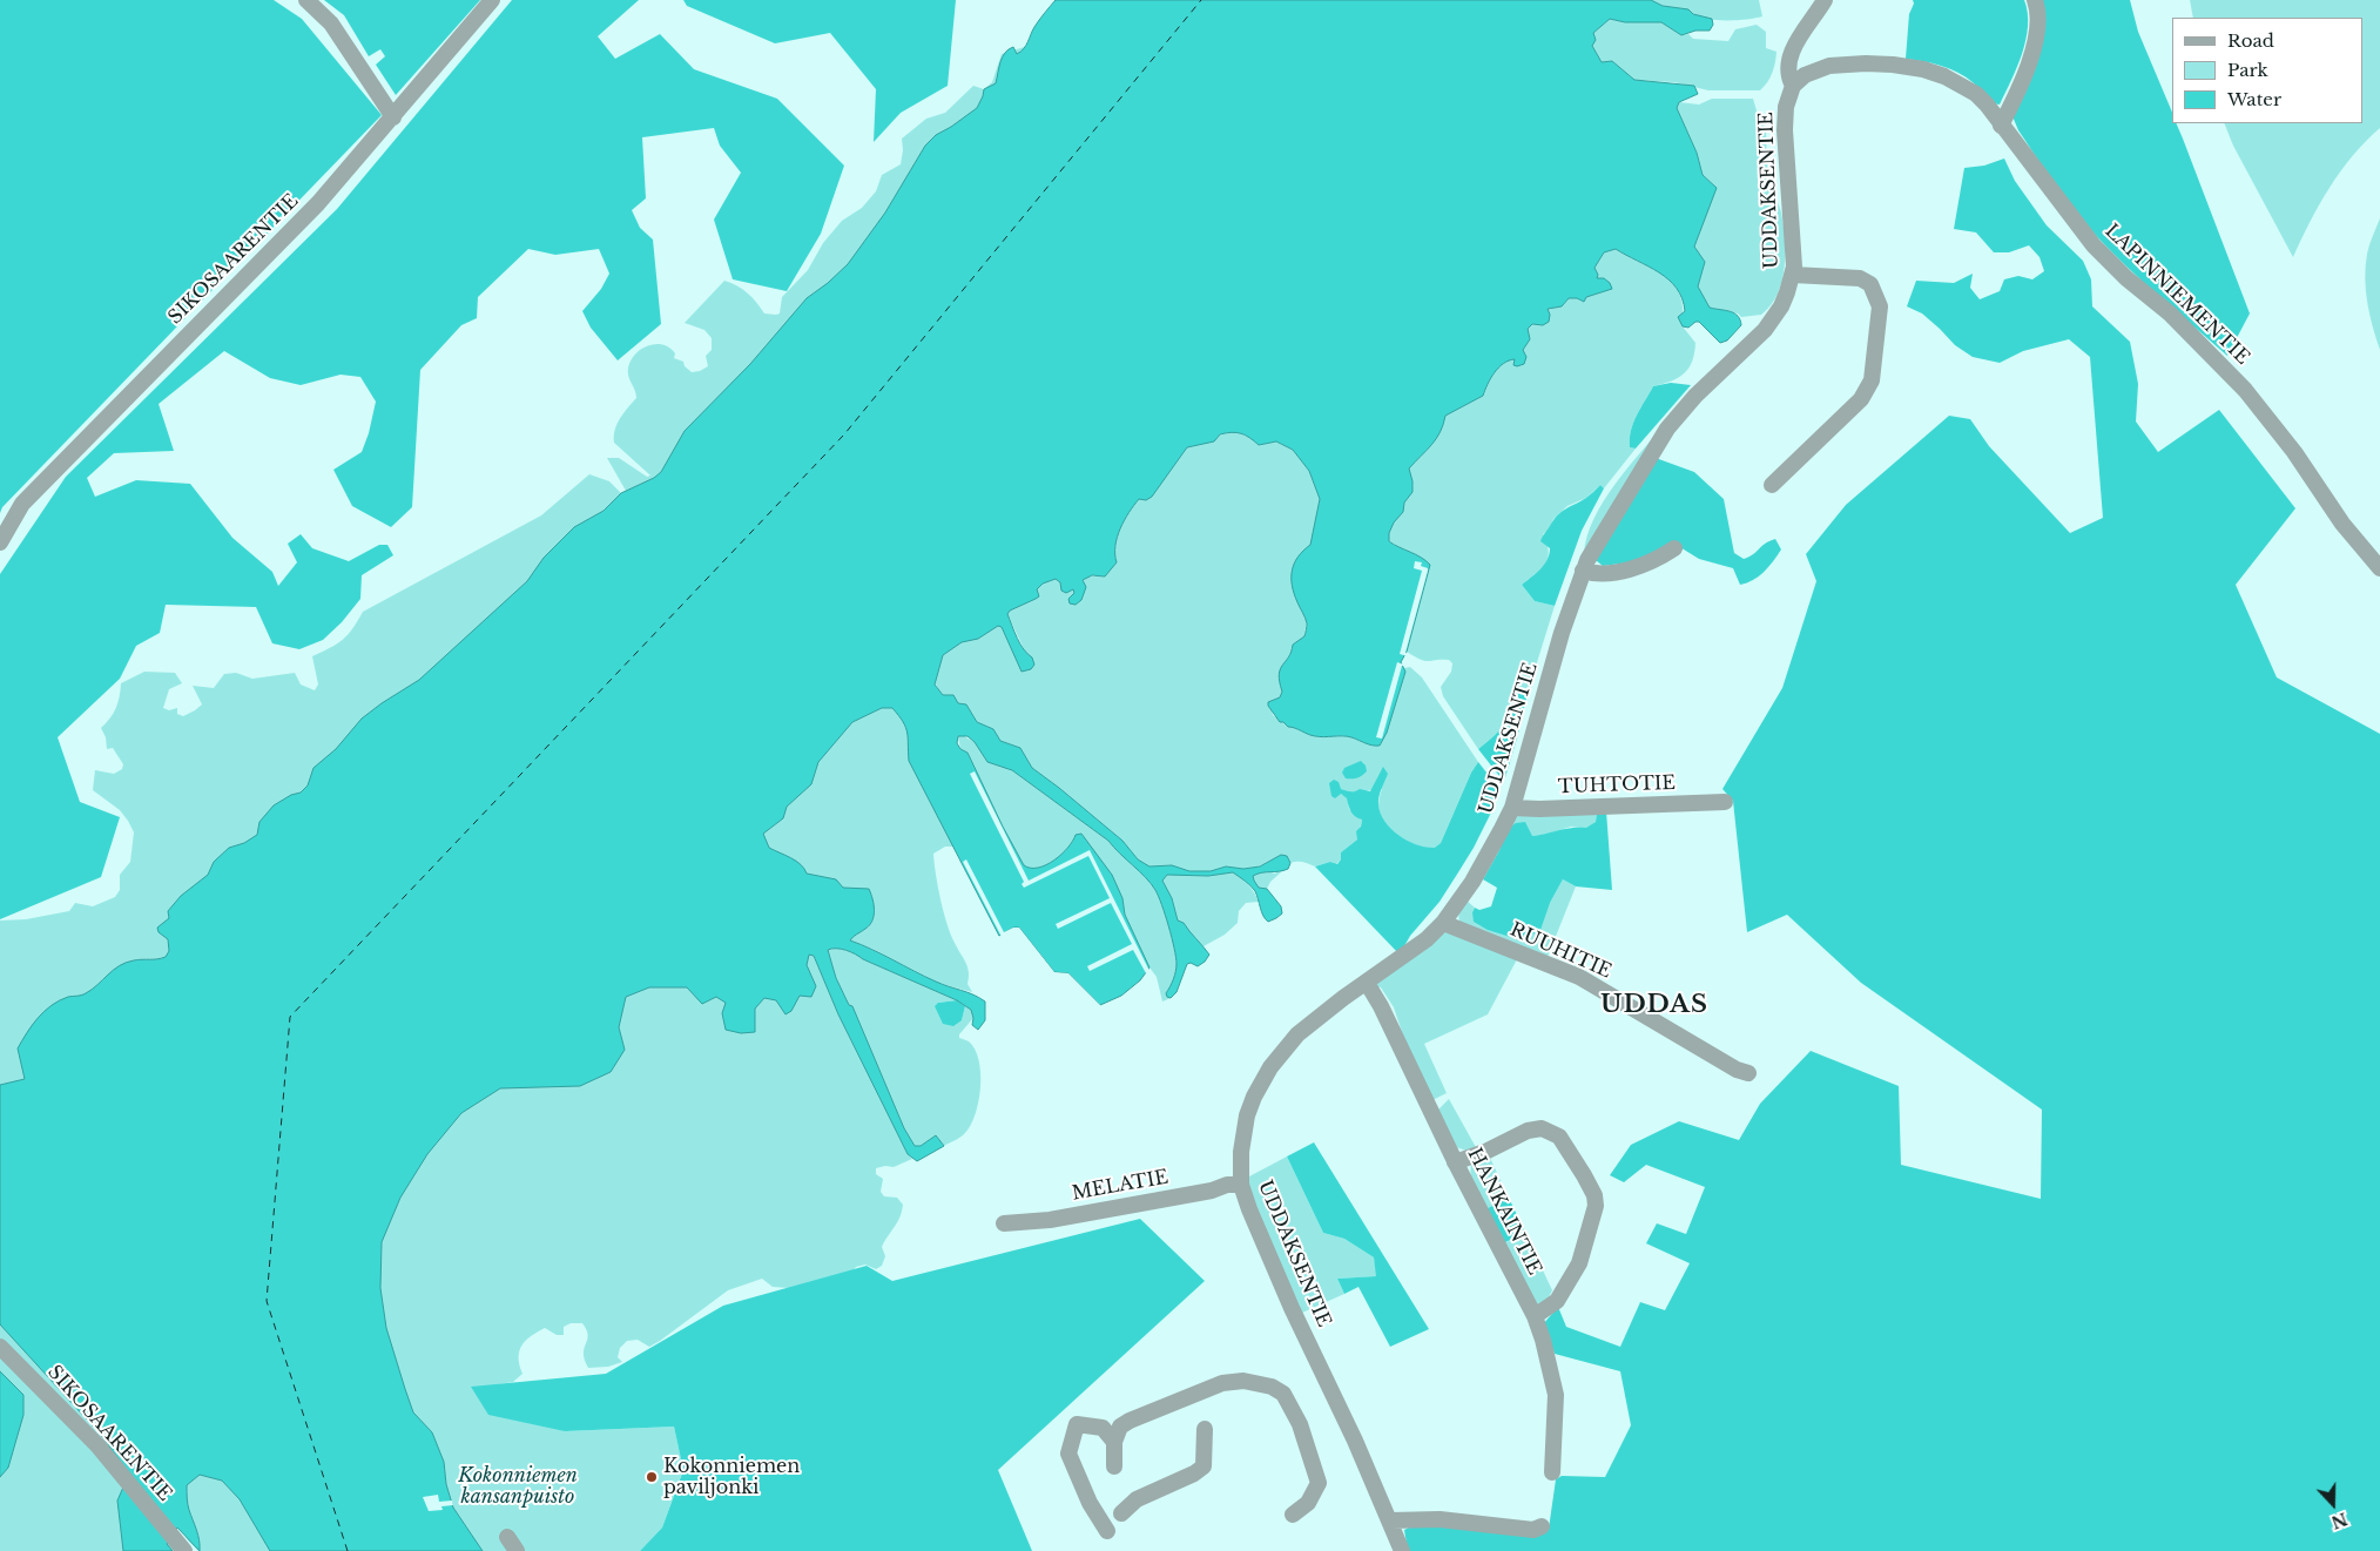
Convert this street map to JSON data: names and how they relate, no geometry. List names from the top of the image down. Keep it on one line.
{"streets":{"street":["UDDAKSENTIE","SIKOSAARENTIE","LAPINNIEMENTIE","TUHTOTIE","RUUHITIE","MELATIE","HANKAINTIE"]},"crossings":[["UDDAKSENTIE","LAPINNIEMENTIE"],["UDDAKSENTIE","TUHTOTIE"],["UDDAKSENTIE","RUUHITIE"],["UDDAKSENTIE","MELATIE"],["UDDAKSENTIE","HANKAINTIE"]],"districts":["UDDAS"],"parks":["Kokonniemen kansanpuisto"],"places":["Kokonniemen paviljonki"],"legend":["Road","Park","Water"],"north":"bottom"}
